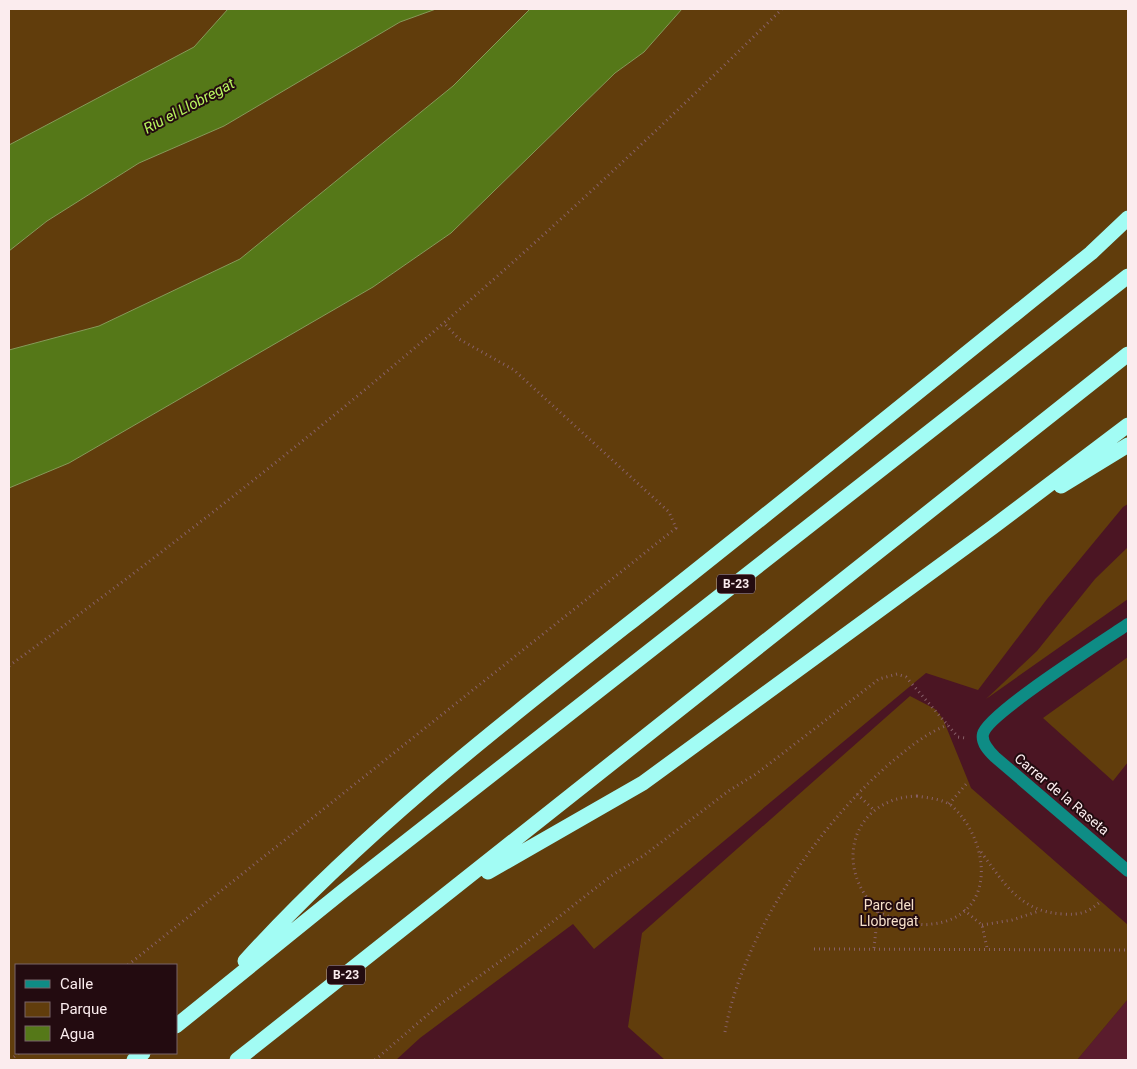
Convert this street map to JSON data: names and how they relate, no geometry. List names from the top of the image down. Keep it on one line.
{"streets":{"highway":["B-23"],"street":["Carrer de la Raseta"]},"water":["Riu el Llobregat"],"parks":["Parc del Llobregat"],"legend":["Calle","Parque","Agua"]}
